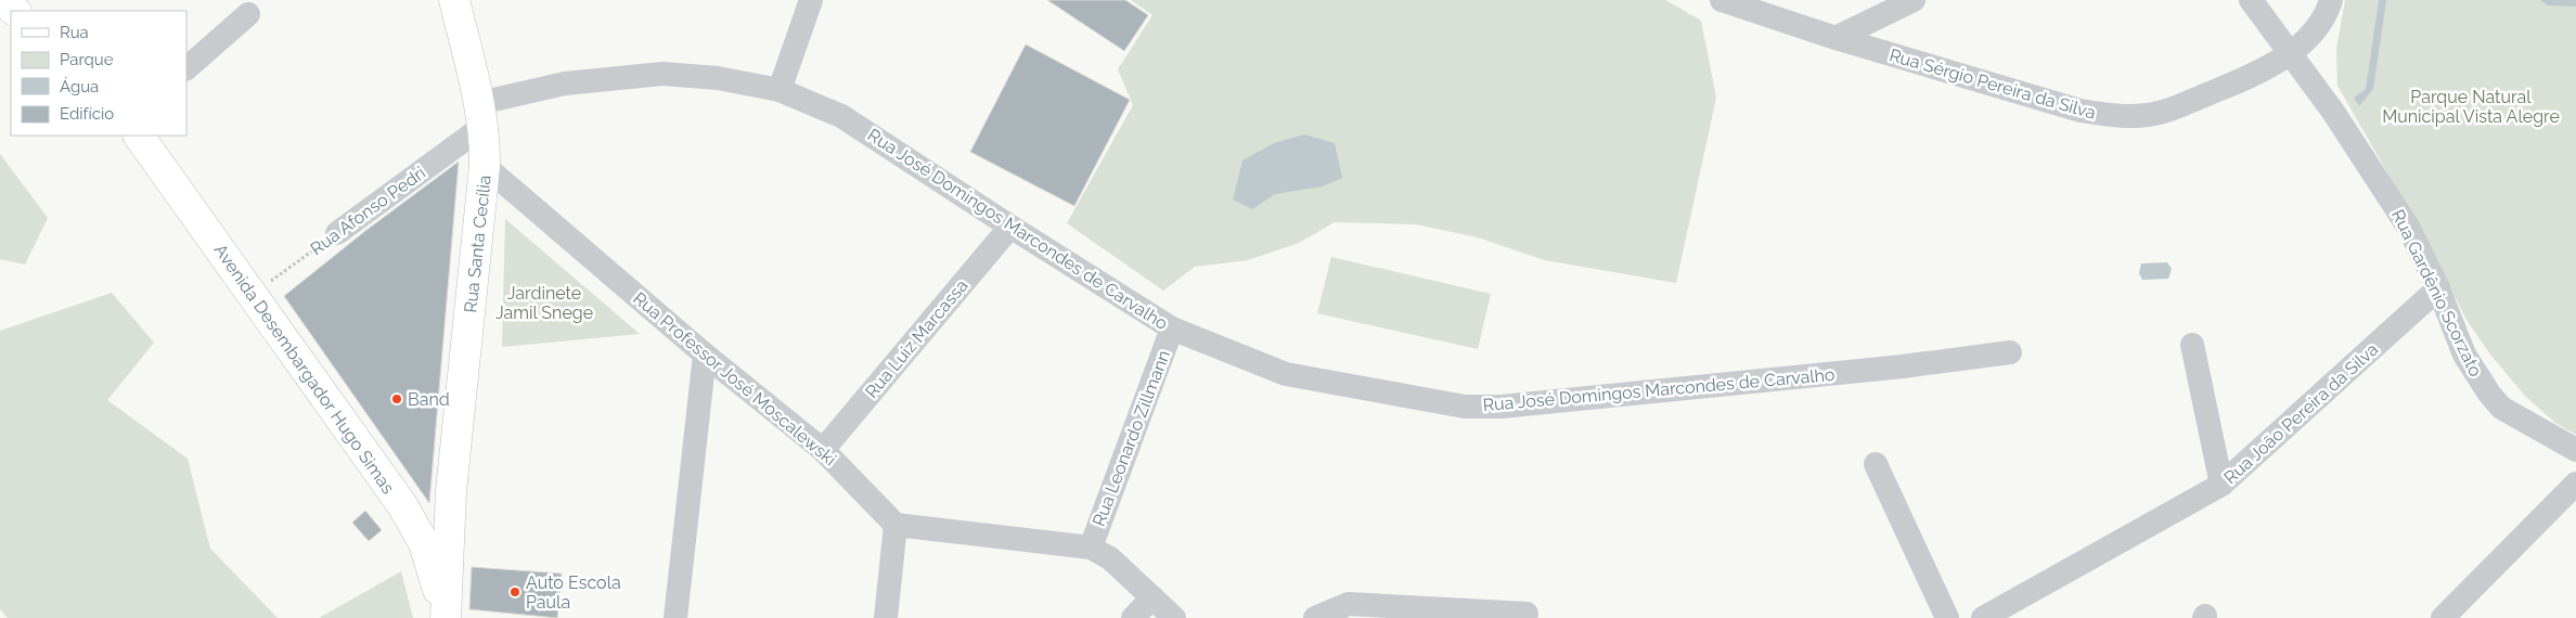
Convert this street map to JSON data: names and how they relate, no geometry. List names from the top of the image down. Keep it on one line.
{"streets":{"main road":["Rua Santa Cecília","Avenida Desembargador Hugo Simas"],"street":["Rua Sérgio Pereira da Silva","Rua Afonso Pedri","Rua José Domingos Marcondes de Carvalho","Rua Gardênio Scorzato","Rua Luiz Marcassa","Rua Professor José Moscalewski","Rua João Pereira da Silva","Rua Leonardo Zillmann"]},"crossings":[["Rua Sérgio Pereira da Silva","Rua Gardênio Scorzato"],["Rua Afonso Pedri","Rua José Domingos Marcondes de Carvalho"],["Rua Afonso Pedri","Rua Santa Cecília"],["Rua Afonso Pedri","Avenida Desembargador Hugo Simas"],["Rua José Domingos Marcondes de Carvalho","Rua Santa Cecília"],["Rua José Domingos Marcondes de Carvalho","Rua Luiz Marcassa"],["Rua José Domingos Marcondes de Carvalho","Rua Leonardo Zillmann"],["Rua Santa Cecília","Avenida Desembargador Hugo Simas"],["Rua Santa Cecília","Rua Professor José Moscalewski"],["Rua Gardênio Scorzato","Rua João Pereira da Silva"],["Rua Luiz Marcassa","Rua Professor José Moscalewski"]],"parks":["Parque Natural Municipal Vista Alegre","Jardinete Jamil Snege"],"places":["Band","Auto Escola Paula"],"legend":["Rua","Parque","Água","Edifício"]}
